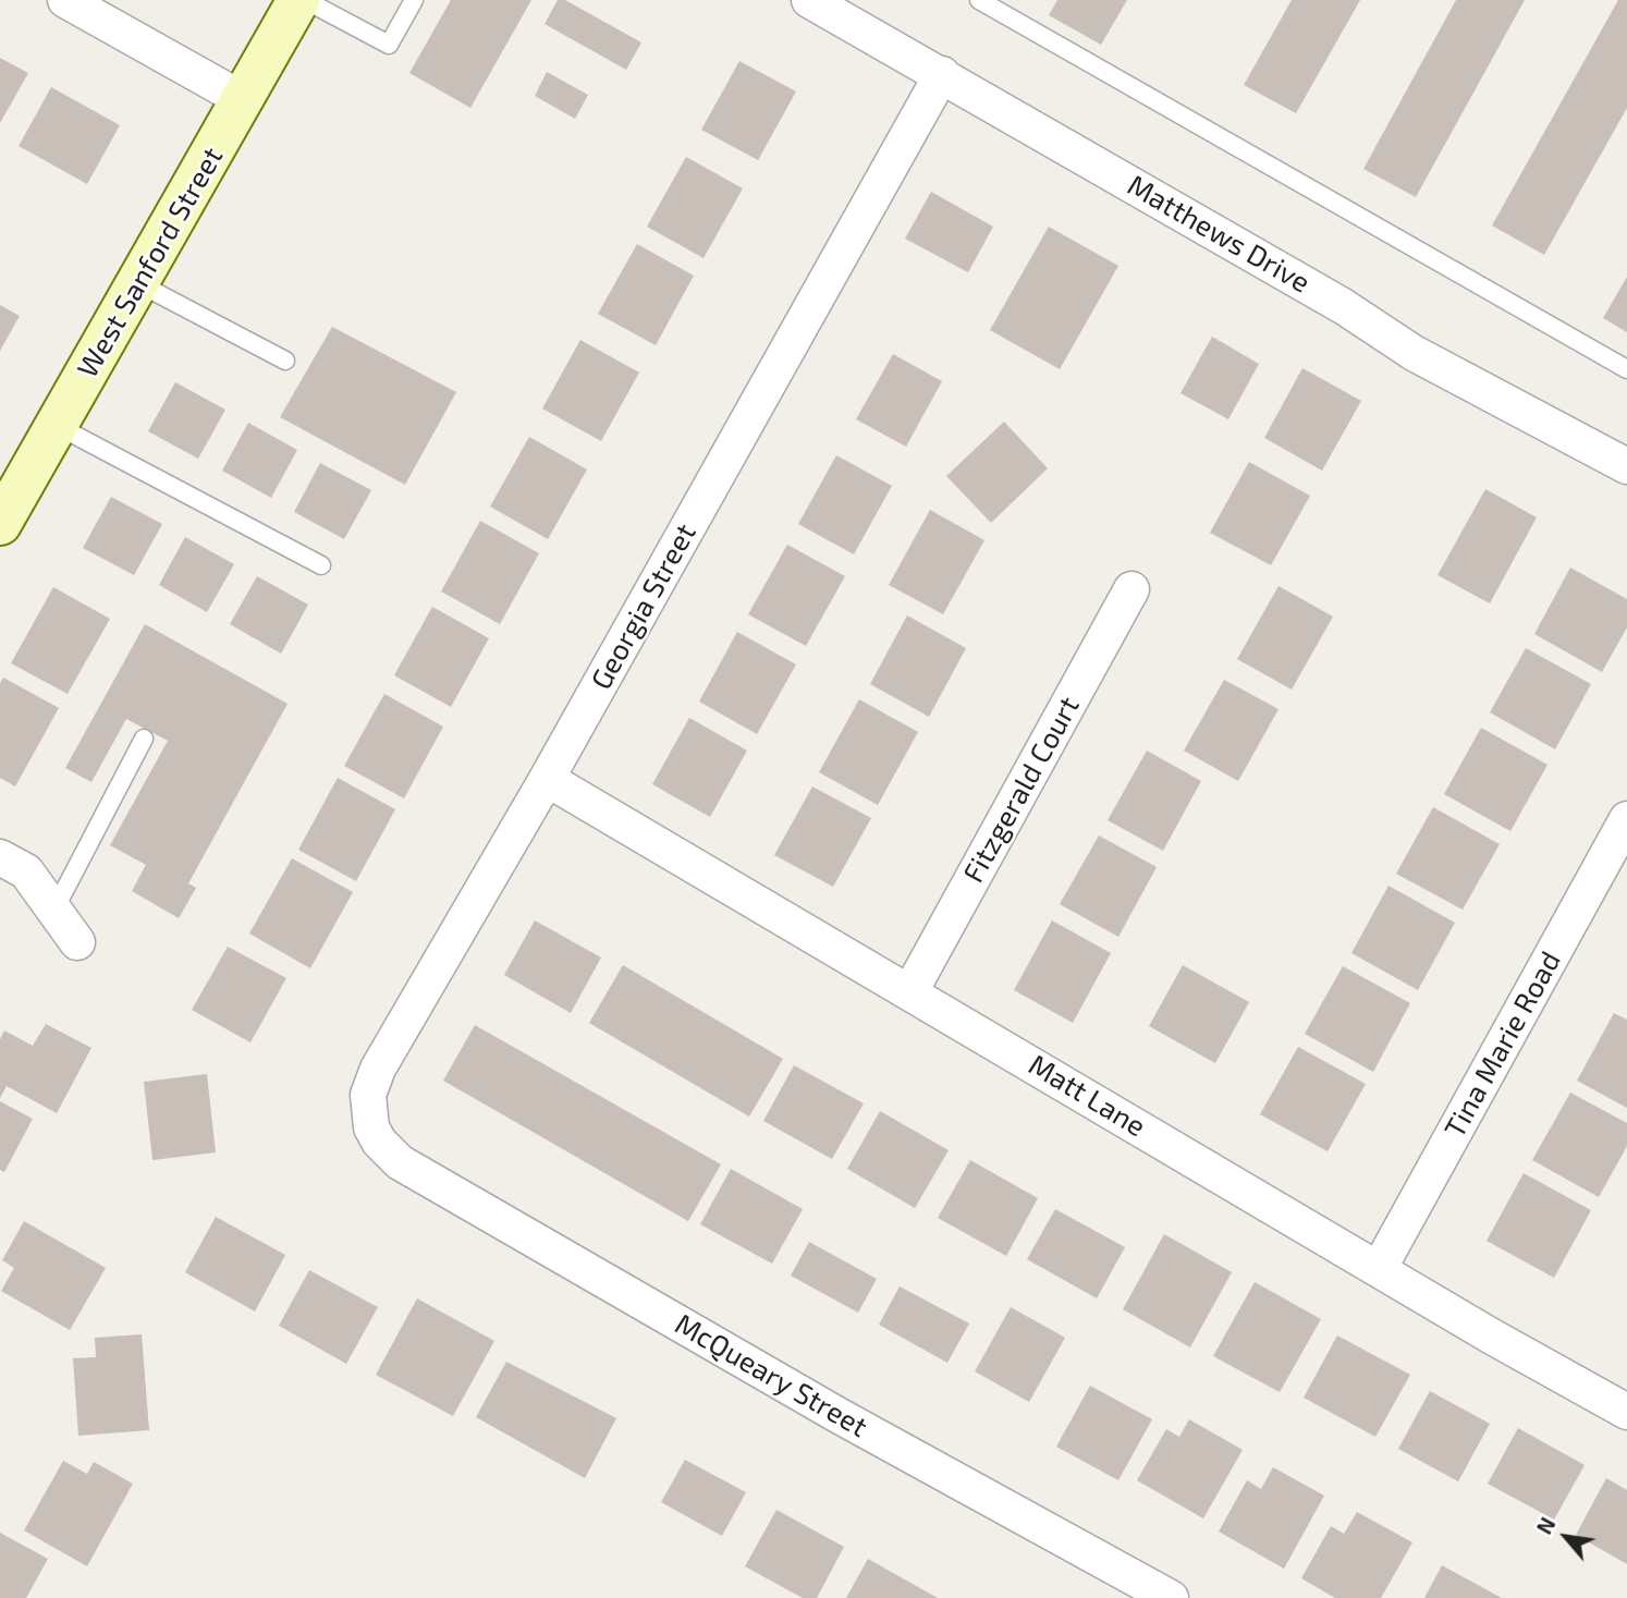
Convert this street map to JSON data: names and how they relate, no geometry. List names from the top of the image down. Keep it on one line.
{"streets":{"street":["Matthews Drive","West Sanford Street","Georgia Street","Fitzgerald Court","Tina Marie Road","Matt Lane","McQueary Street"]},"crossings":[["Matthews Drive","Georgia Street"],["Georgia Street","Matt Lane"],["Georgia Street","McQueary Street"],["Fitzgerald Court","Matt Lane"],["Tina Marie Road","Matt Lane"]],"north":"top left"}
